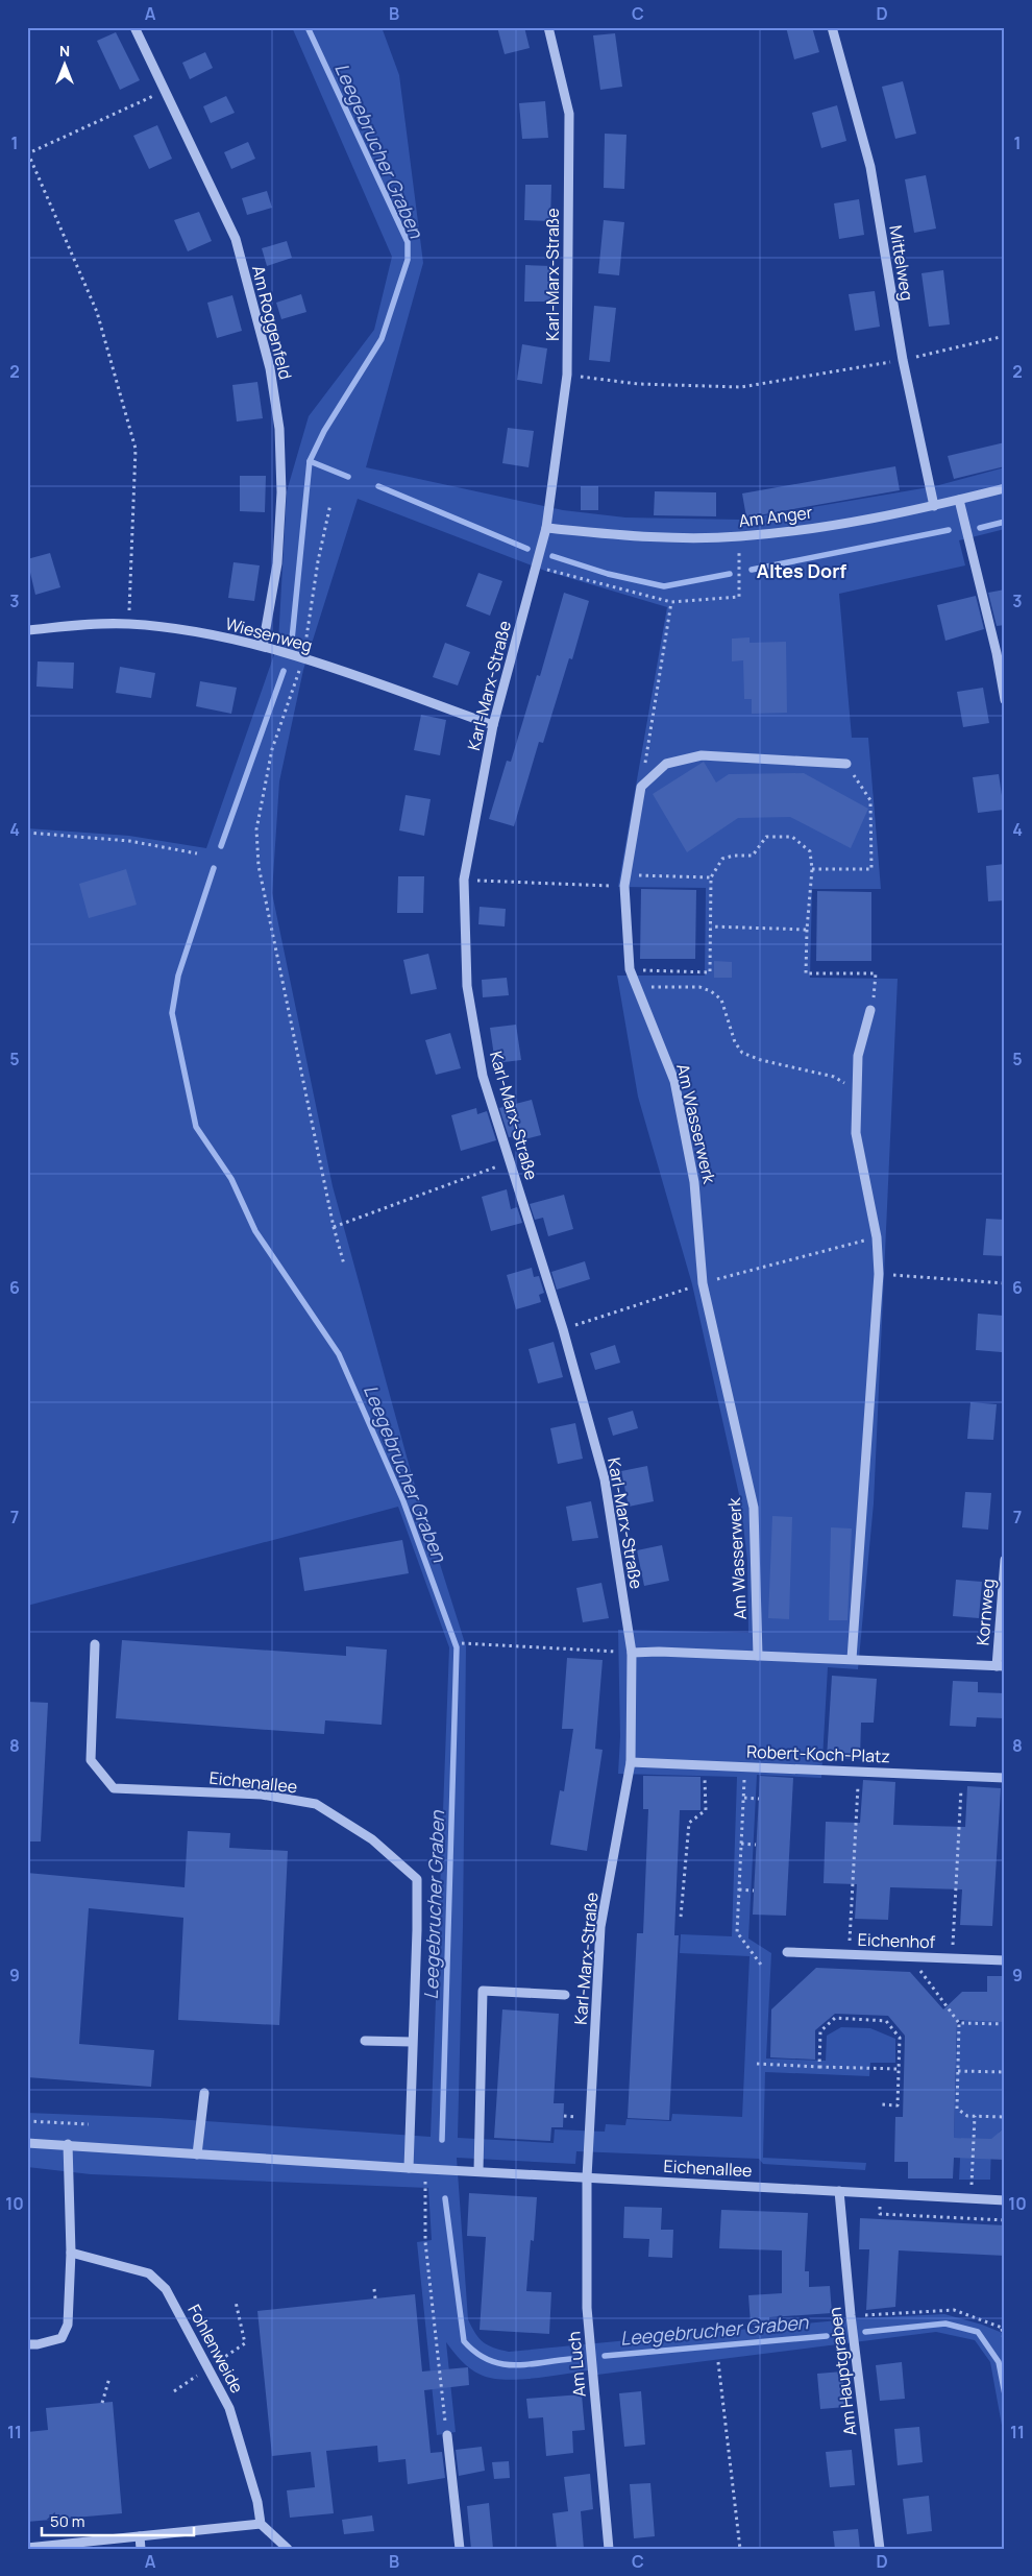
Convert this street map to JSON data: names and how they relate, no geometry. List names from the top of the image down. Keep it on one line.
{"streets":{"street":["Mittelweg","Karl-Marx-Straße","Am Roggenfeld","Am Anger","Wiesenweg","Am Wasserwerk","Kornweg","Robert-Koch-Platz","Eichenallee","Eichenhof","Fohlenweide","Am Luch","Am Hauptgraben"]},"crossings":[["Mittelweg","Am Anger"],["Karl-Marx-Straße","Am Anger"],["Karl-Marx-Straße","Wiesenweg"],["Karl-Marx-Straße","Robert-Koch-Platz"],["Karl-Marx-Straße","Eichenallee"],["Karl-Marx-Straße","Am Luch"],["Am Roggenfeld","Wiesenweg"],["Eichenallee","Am Luch"],["Eichenallee","Am Hauptgraben"]],"districts":["Altes Dorf"],"water":["Leegebrucher Graben"],"scale_bar":"50 m","north":"top","grid":{"columns":["A","B","C","D"],"rows":["1","2","3","4","5","6","7","8","9","10","11"]}}
